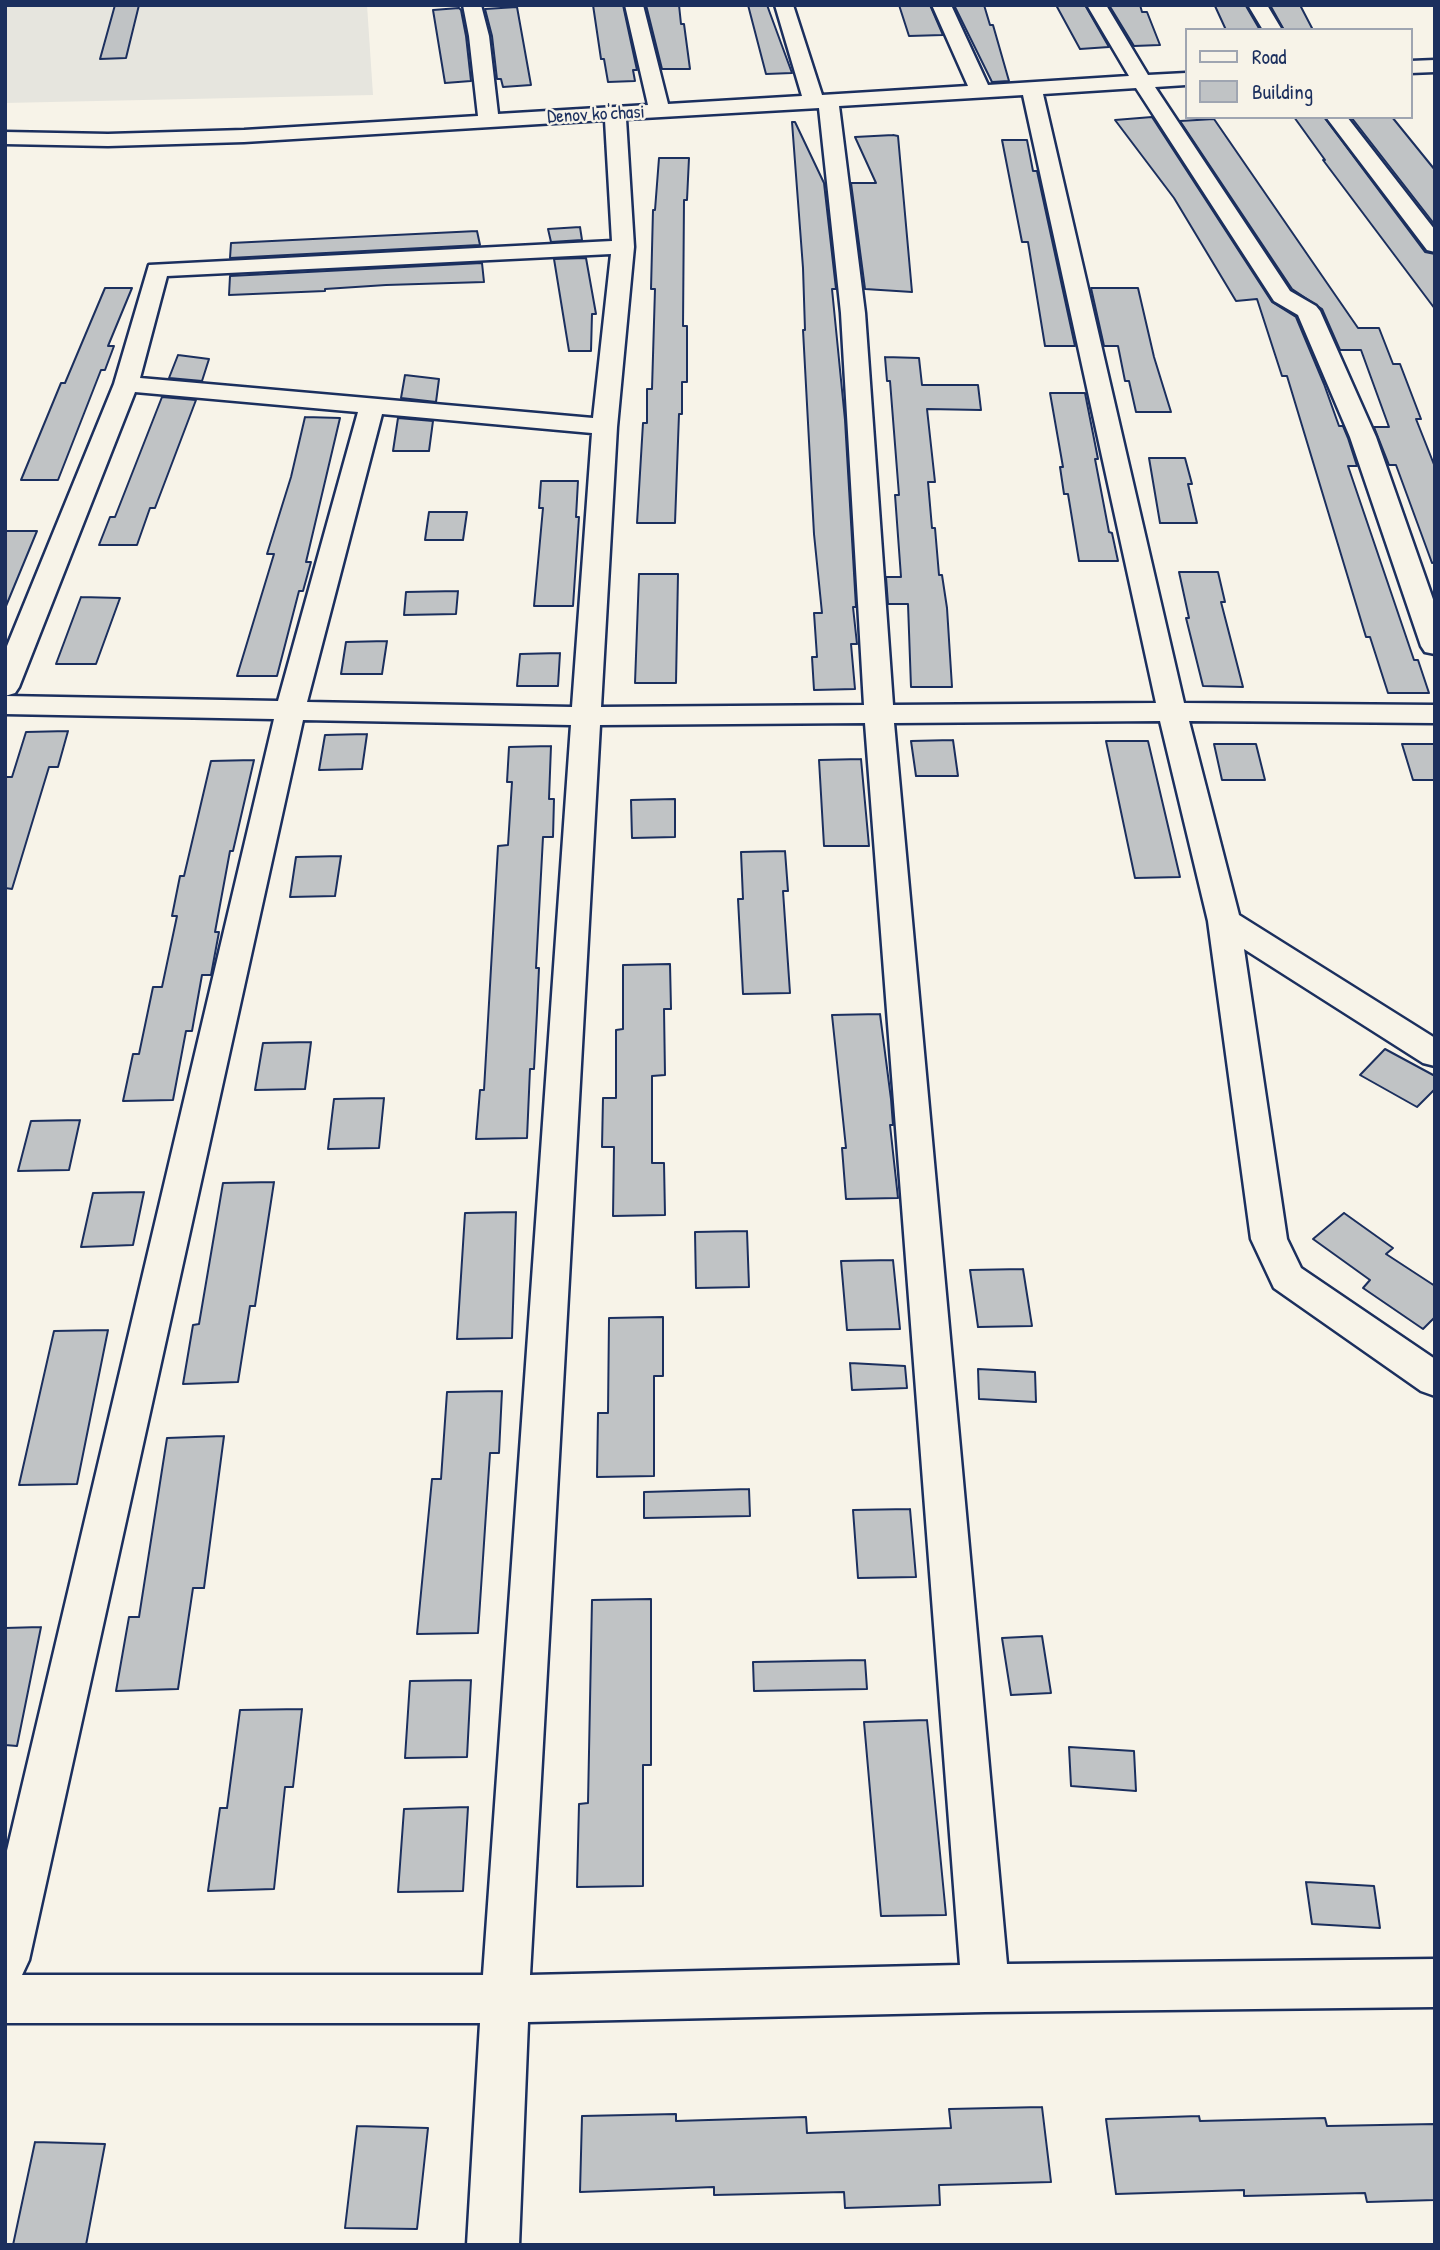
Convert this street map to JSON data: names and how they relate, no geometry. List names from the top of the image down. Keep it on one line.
{"streets":{"street":["Denov ko'chasi"]},"legend":["Road","Building"]}
